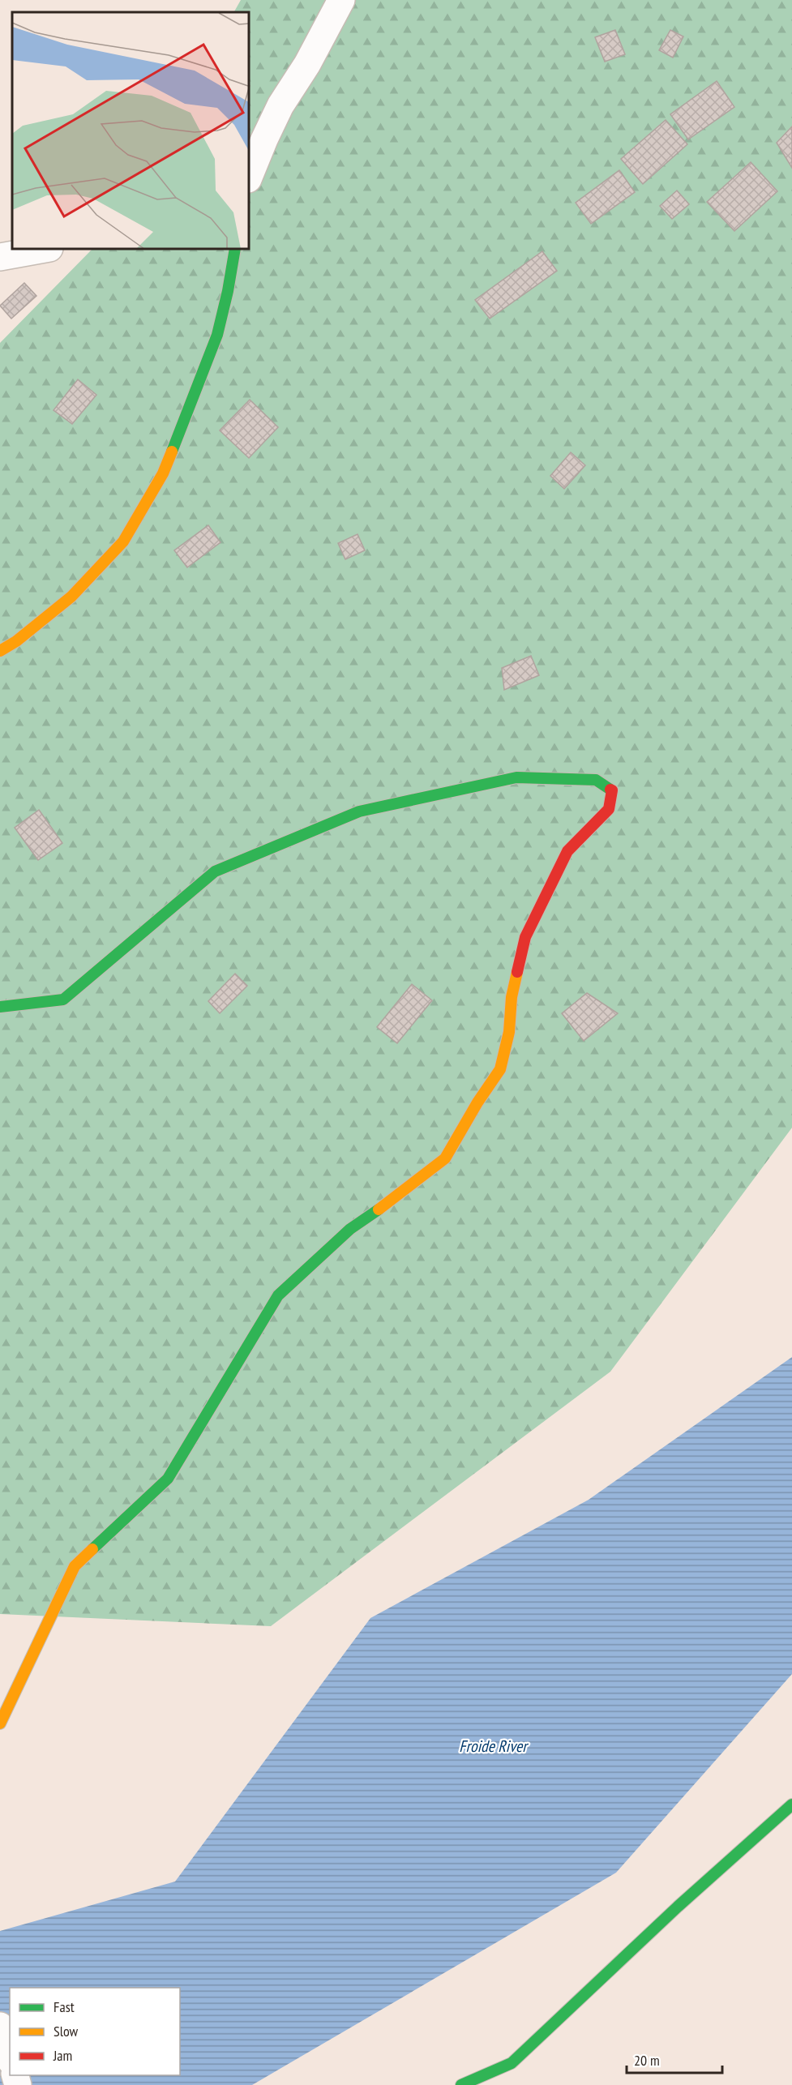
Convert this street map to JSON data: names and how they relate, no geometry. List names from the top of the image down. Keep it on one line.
{"water":["Froide River"],"legend":["Fast","Slow","Jam"],"scale_bar":"20 m"}
